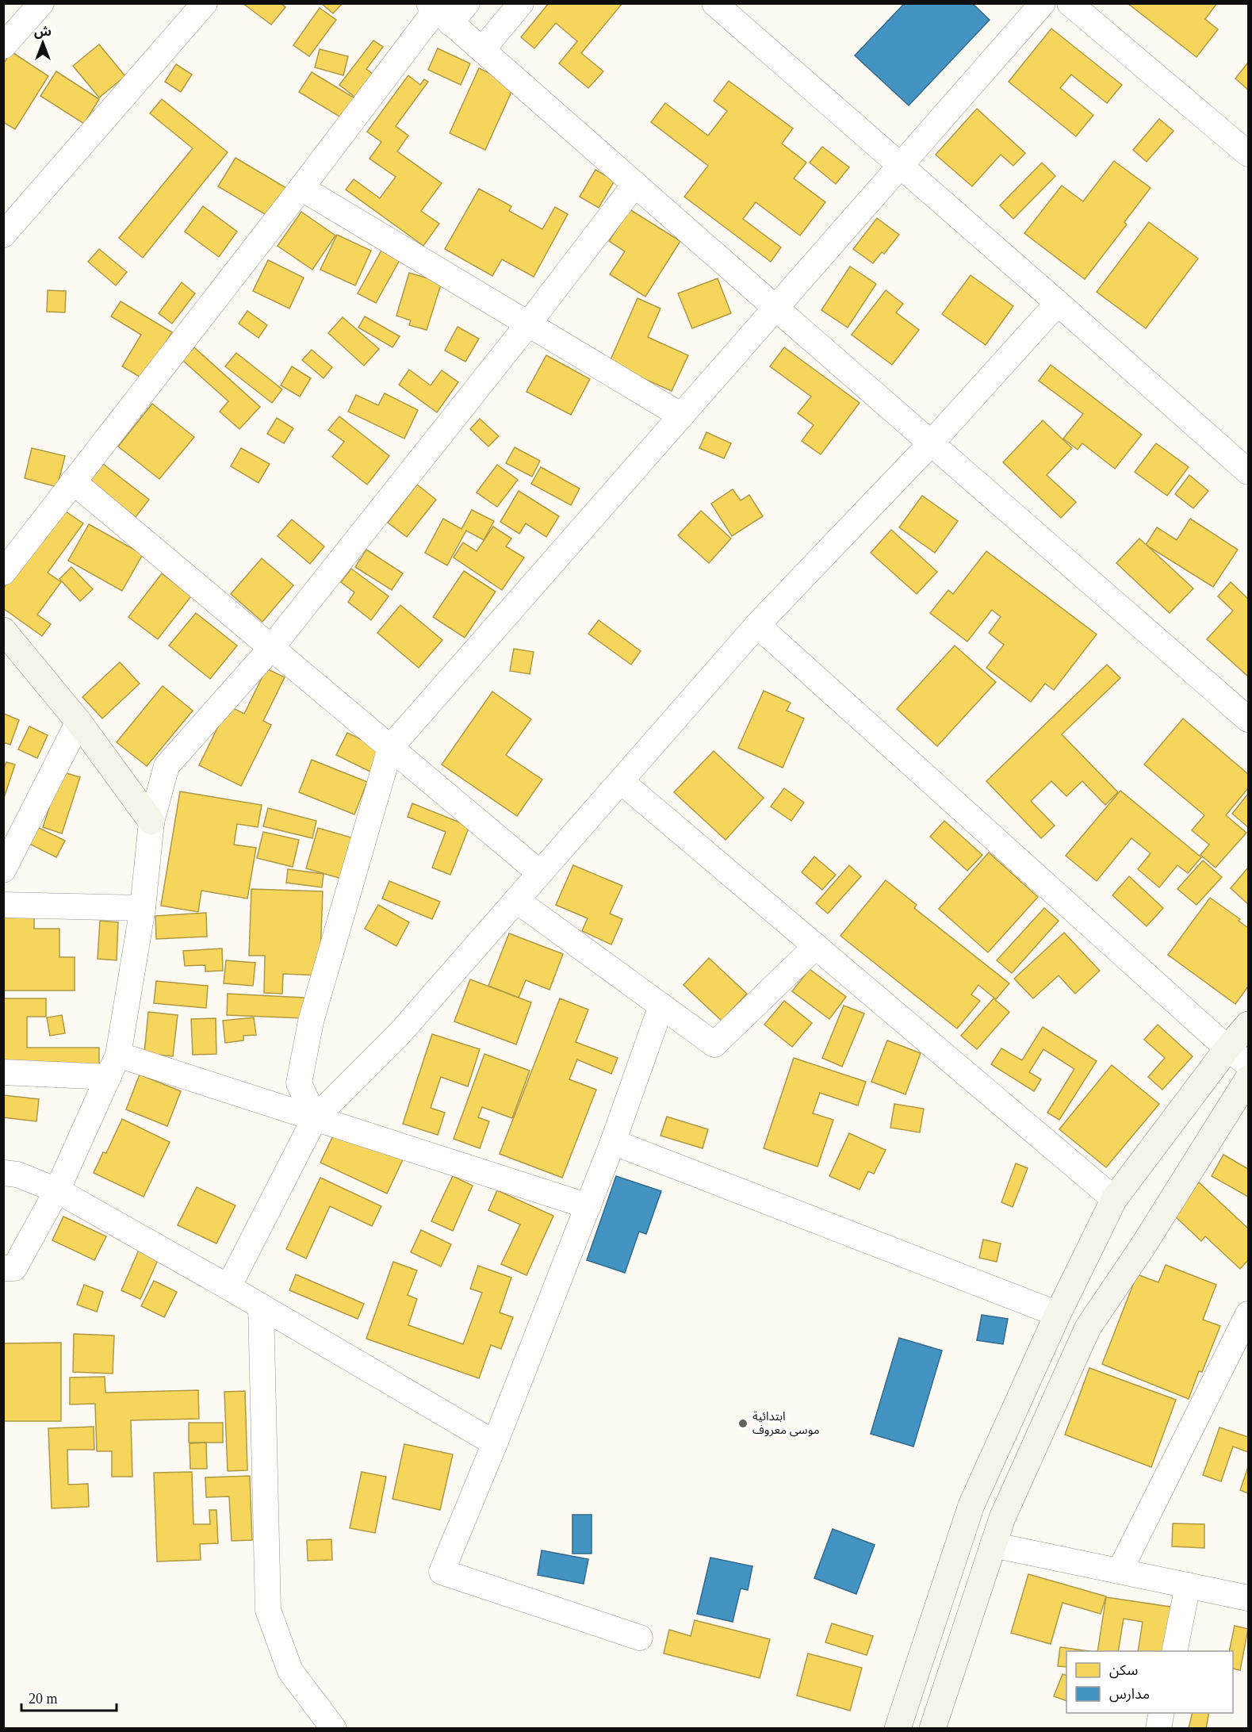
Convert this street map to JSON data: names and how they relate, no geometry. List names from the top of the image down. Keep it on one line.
{"places":["ابتدائية موسى معروف"],"legend":["سكن","مدارس"],"scale_bar":"20 m","north":"top"}
